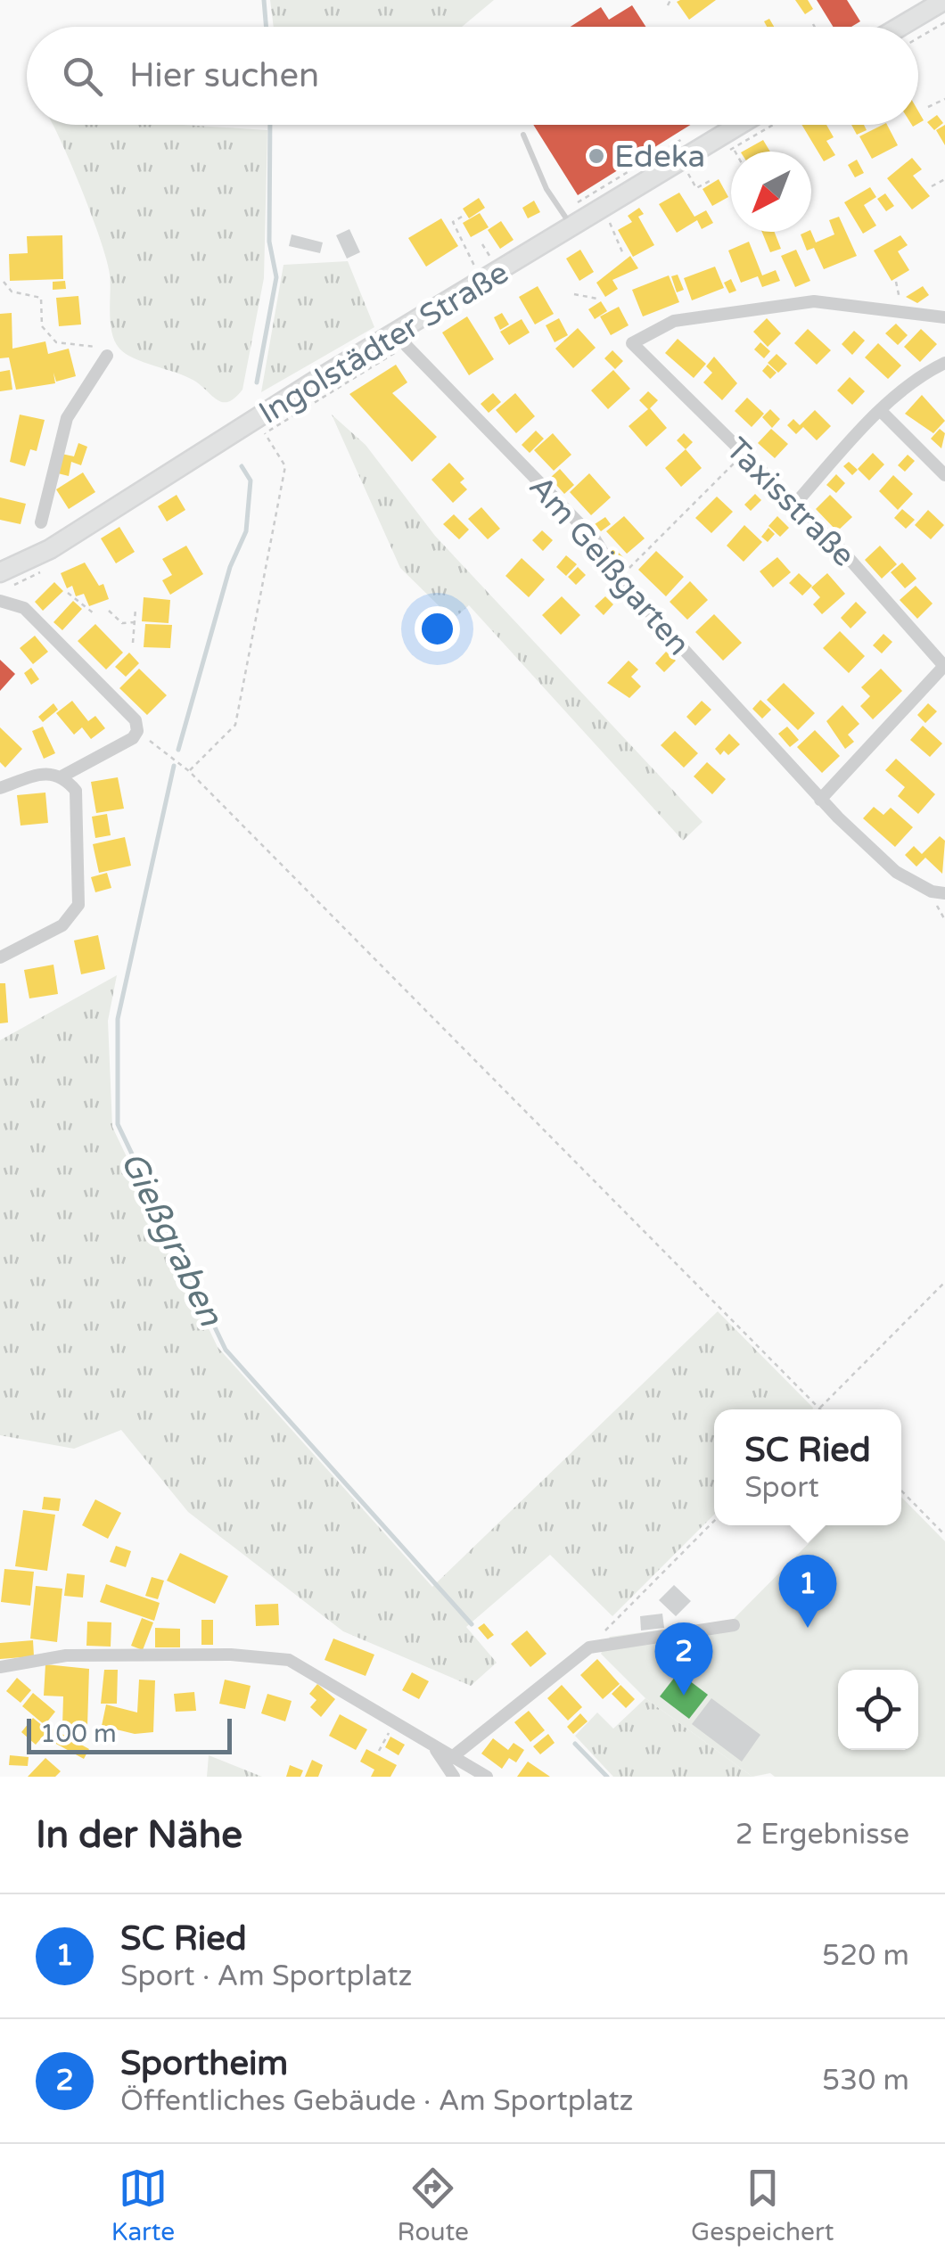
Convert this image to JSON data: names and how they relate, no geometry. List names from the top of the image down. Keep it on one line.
{"streets":{"main road":["Ingolstädter Straße"],"street":["Taxisstraße","Am Geißgarten"]},"crossings":[["Ingolstädter Straße","Am Geißgarten"]],"water":["Gießgraben"],"places":["Edeka"],"scale_bar":"100 m","north":"bottom left","page":{"search":"Hier suchen","popup":["SC Ried","Sport"],"pins":["1","2"],"scale":"100 m","heading":["In der Nähe","2 Ergebnisse"],"list":[{"mark":"1","name":"SC Ried","note":"Sport · Am Sportplatz","value":"520 m"},{"mark":"2","name":"Sportheim","note":"Öffentliches Gebäude · Am Sportplatz","value":"530 m"}],"nav":["Karte","Route","Gespeichert"]}}
